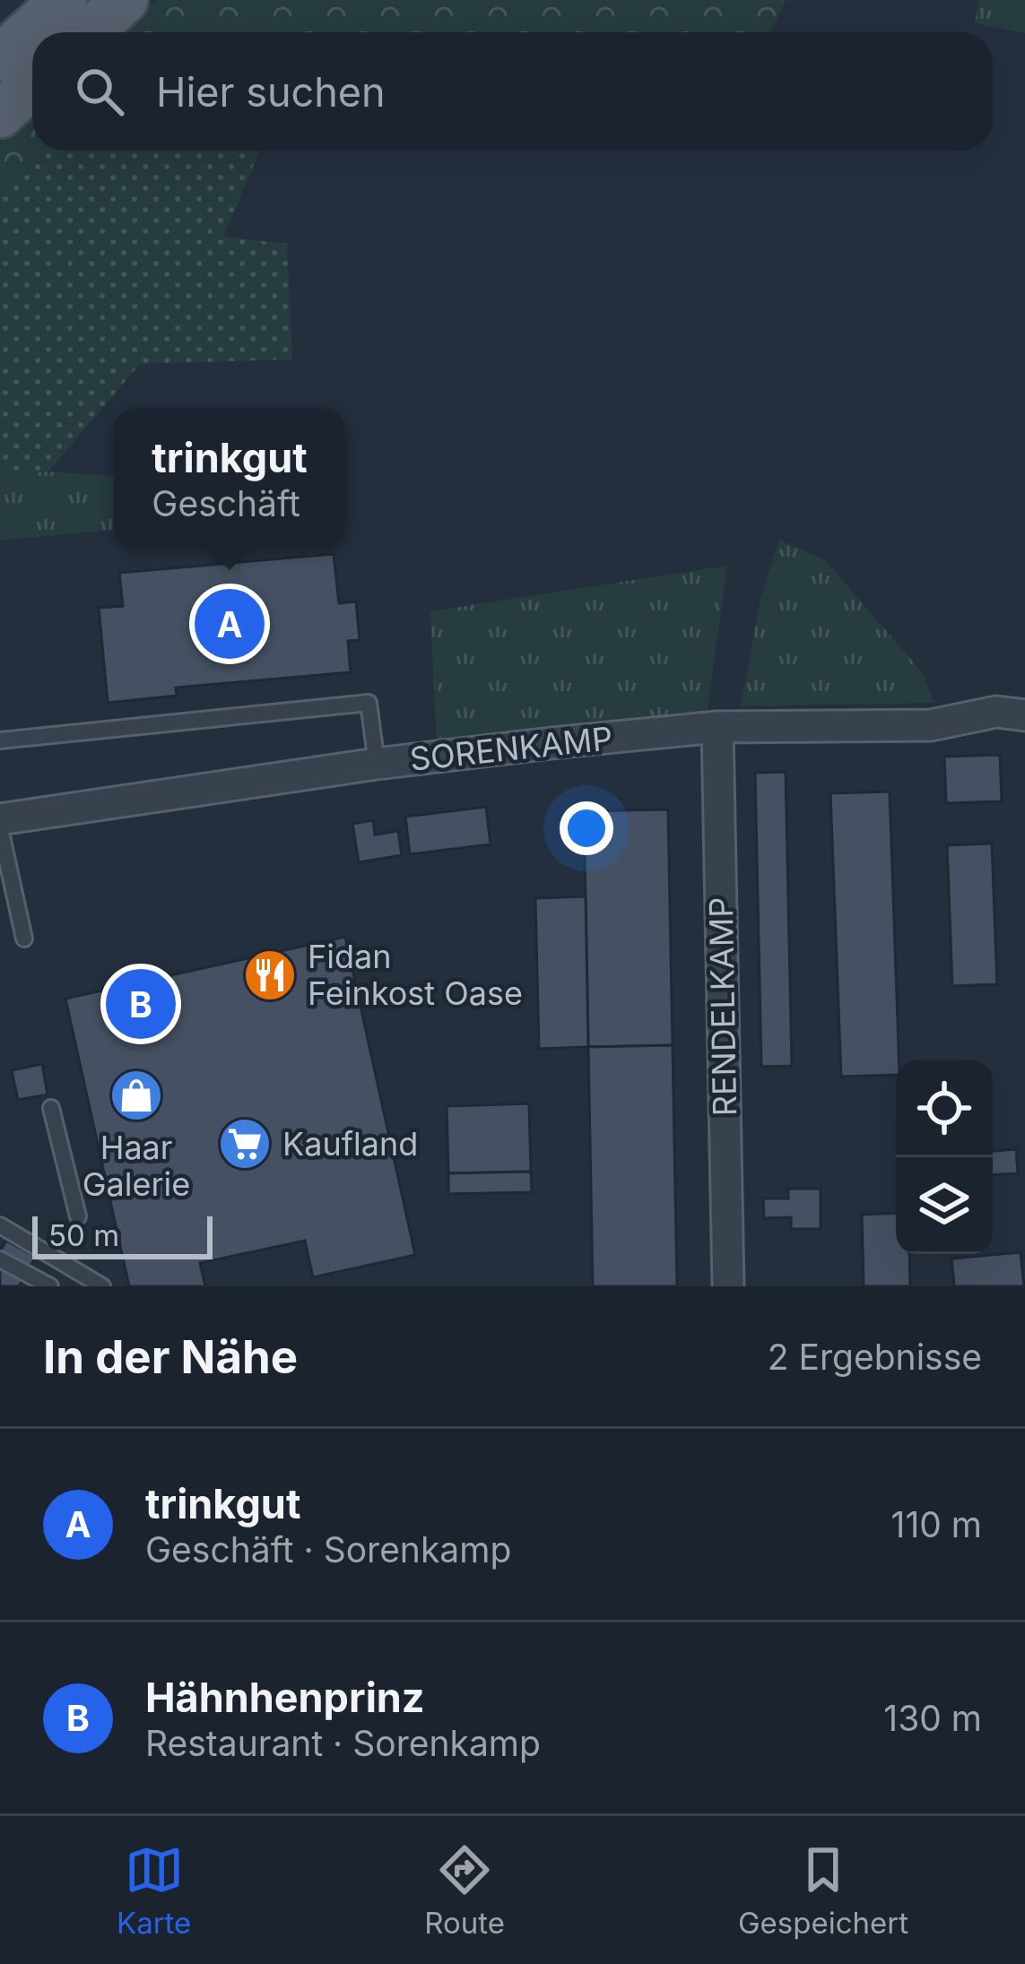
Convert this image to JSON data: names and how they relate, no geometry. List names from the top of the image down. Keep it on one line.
{"streets":{"street":["SORENKAMP","RENDELKAMP"]},"crossings":[["SORENKAMP","RENDELKAMP"]],"places":{"restaurant":["Fidan Feinkost Oase"],"shop":["Haar Galerie"],"supermarket":["Kaufland"]},"scale_bar":"50 m","page":{"search":"Hier suchen","popup":["trinkgut","Geschäft"],"pins":["A","B"],"scale":"50 m","heading":["In der Nähe","2 Ergebnisse"],"list":[{"mark":"A","name":"trinkgut","note":"Geschäft · Sorenkamp","value":"110 m"},{"mark":"B","name":"Hähnhenprinz","note":"Restaurant · Sorenkamp","value":"130 m"}],"nav":["Karte","Route","Gespeichert"]}}
